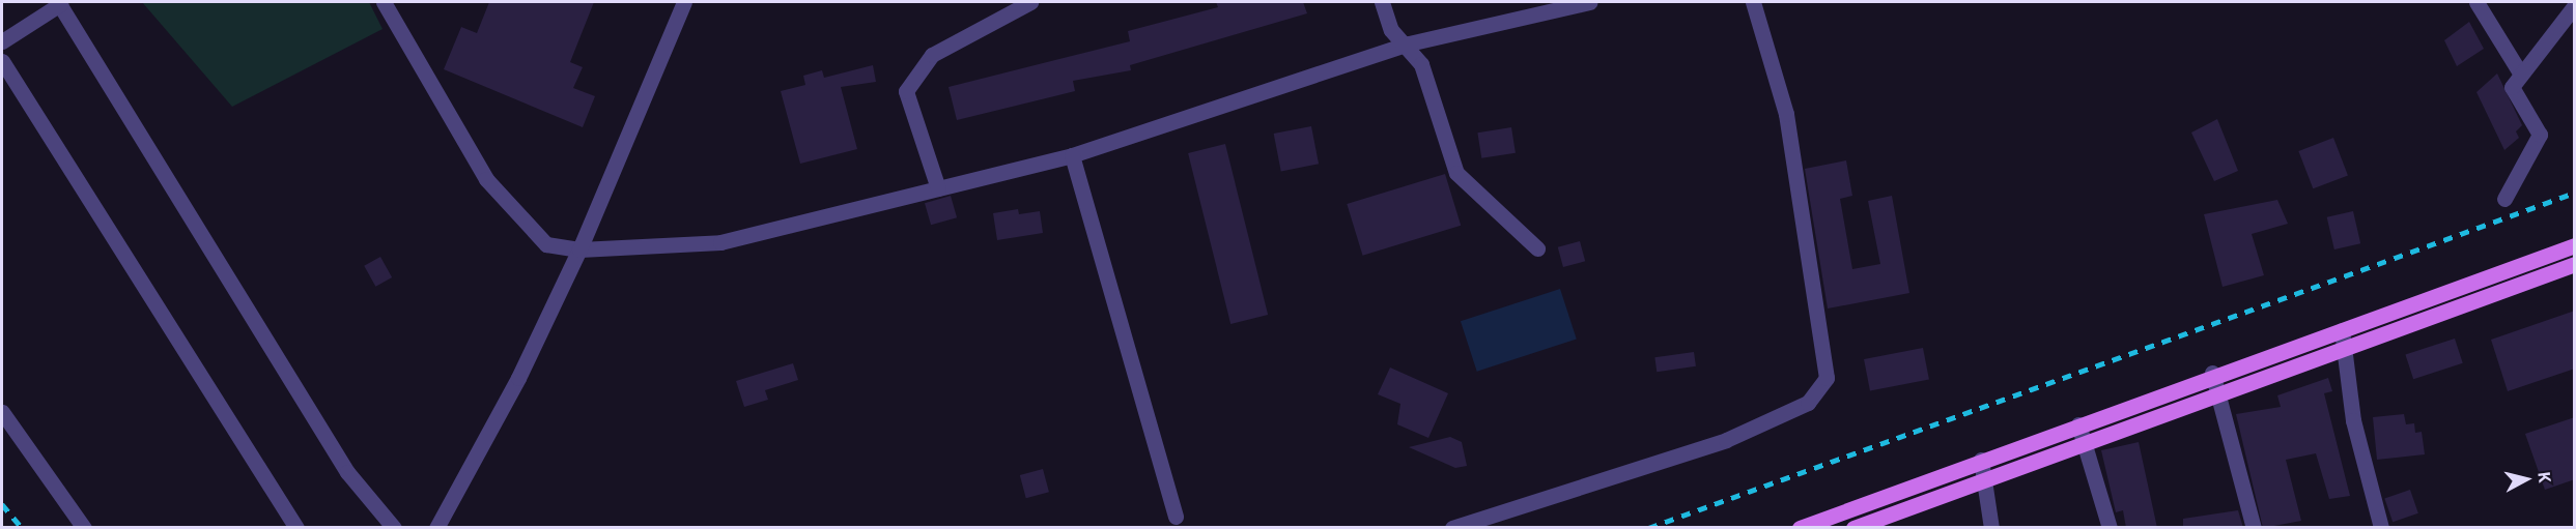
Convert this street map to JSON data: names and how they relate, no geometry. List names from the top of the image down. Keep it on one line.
{"north":"right"}
